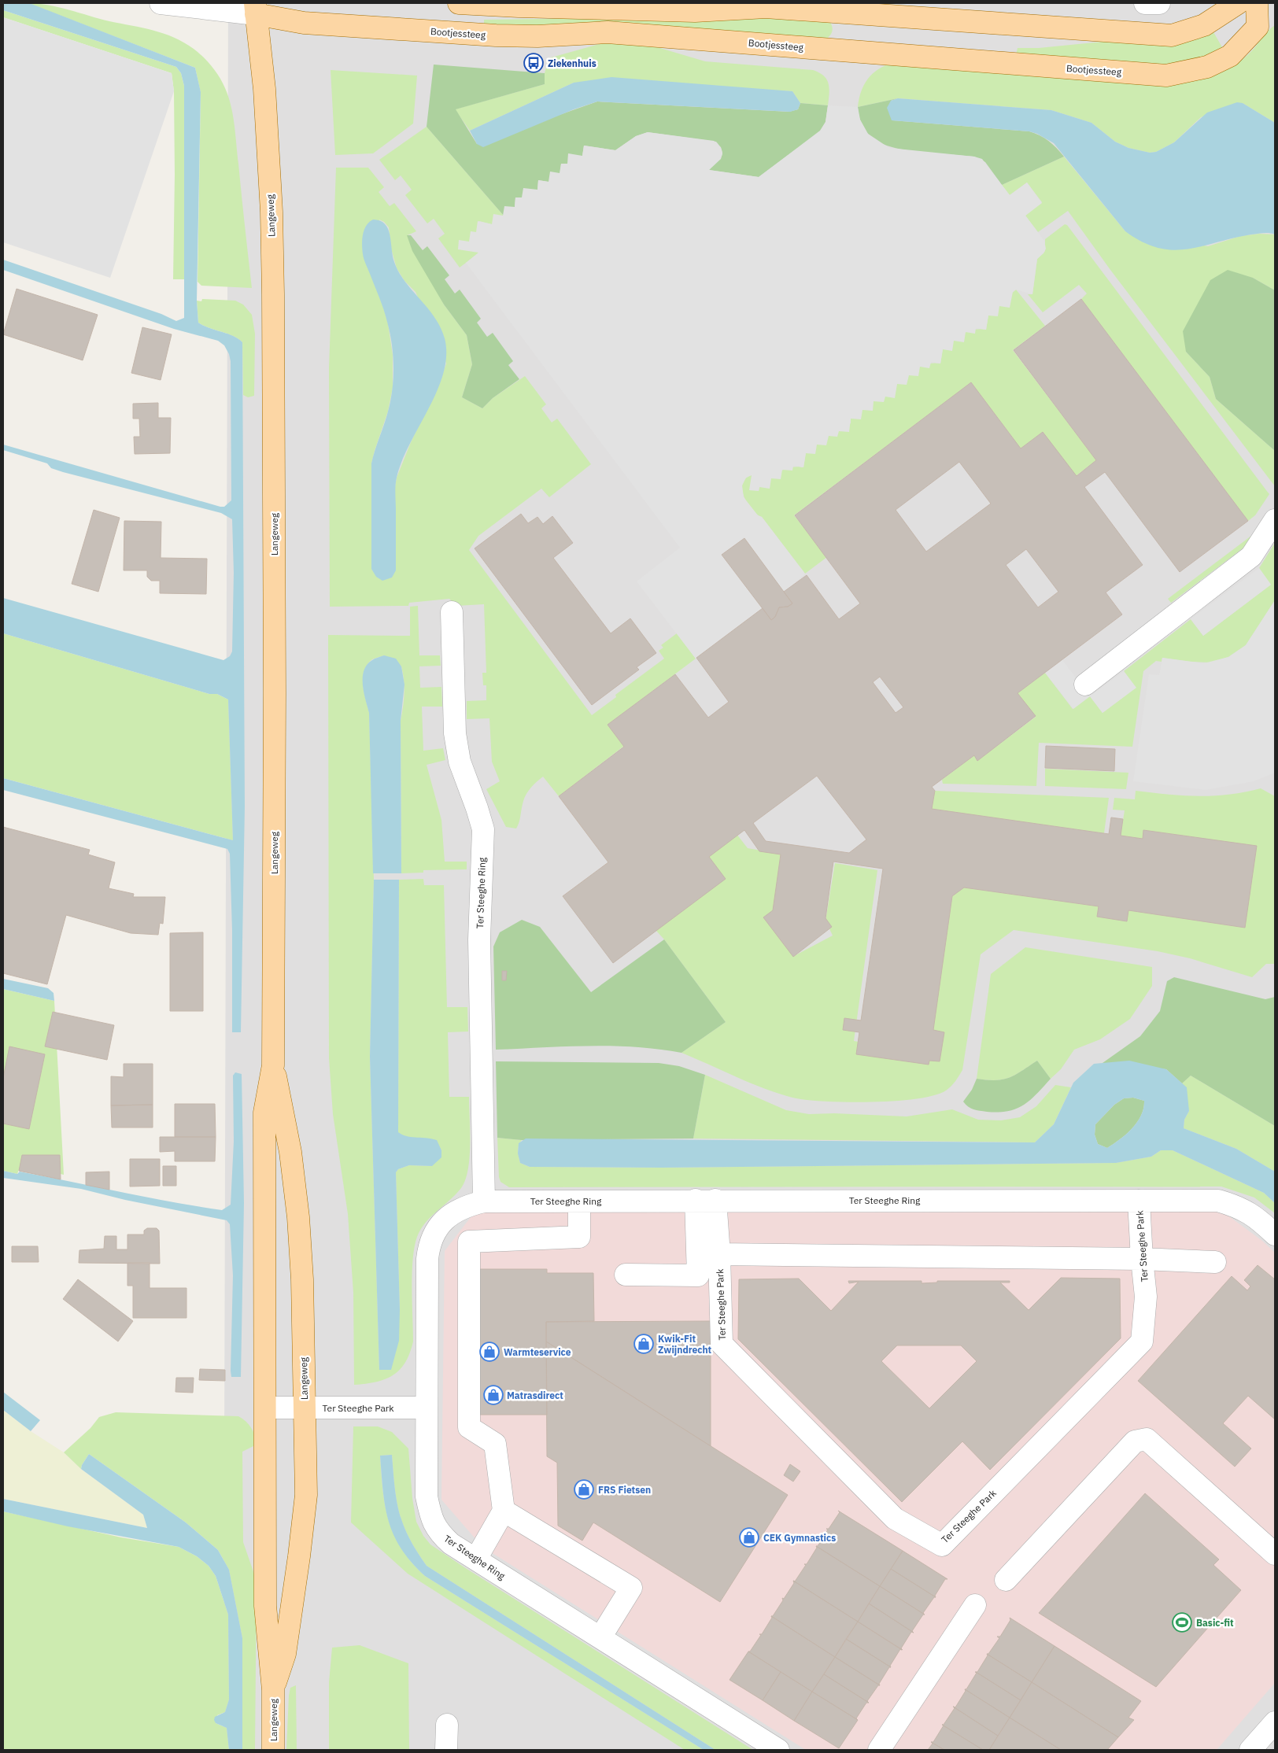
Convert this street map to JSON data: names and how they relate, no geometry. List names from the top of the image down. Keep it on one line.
{"streets":{"main road":["Bootjessteeg","Langeweg"],"street":["Ter Steeghe Ring","Ter Steeghe Park"]},"crossings":[["Bootjessteeg","Langeweg"],["Langeweg","Ter Steeghe Park"],["Ter Steeghe Ring","Ter Steeghe Park"]],"places":{"bus stop":["Ziekenhuis"],"shop":["Kwik-Fit Zwijndrecht","Warmteservice","Matrasdirect","FRS Fietsen","CEK Gymnastics"],"sports":["Basic-fit"]}}
